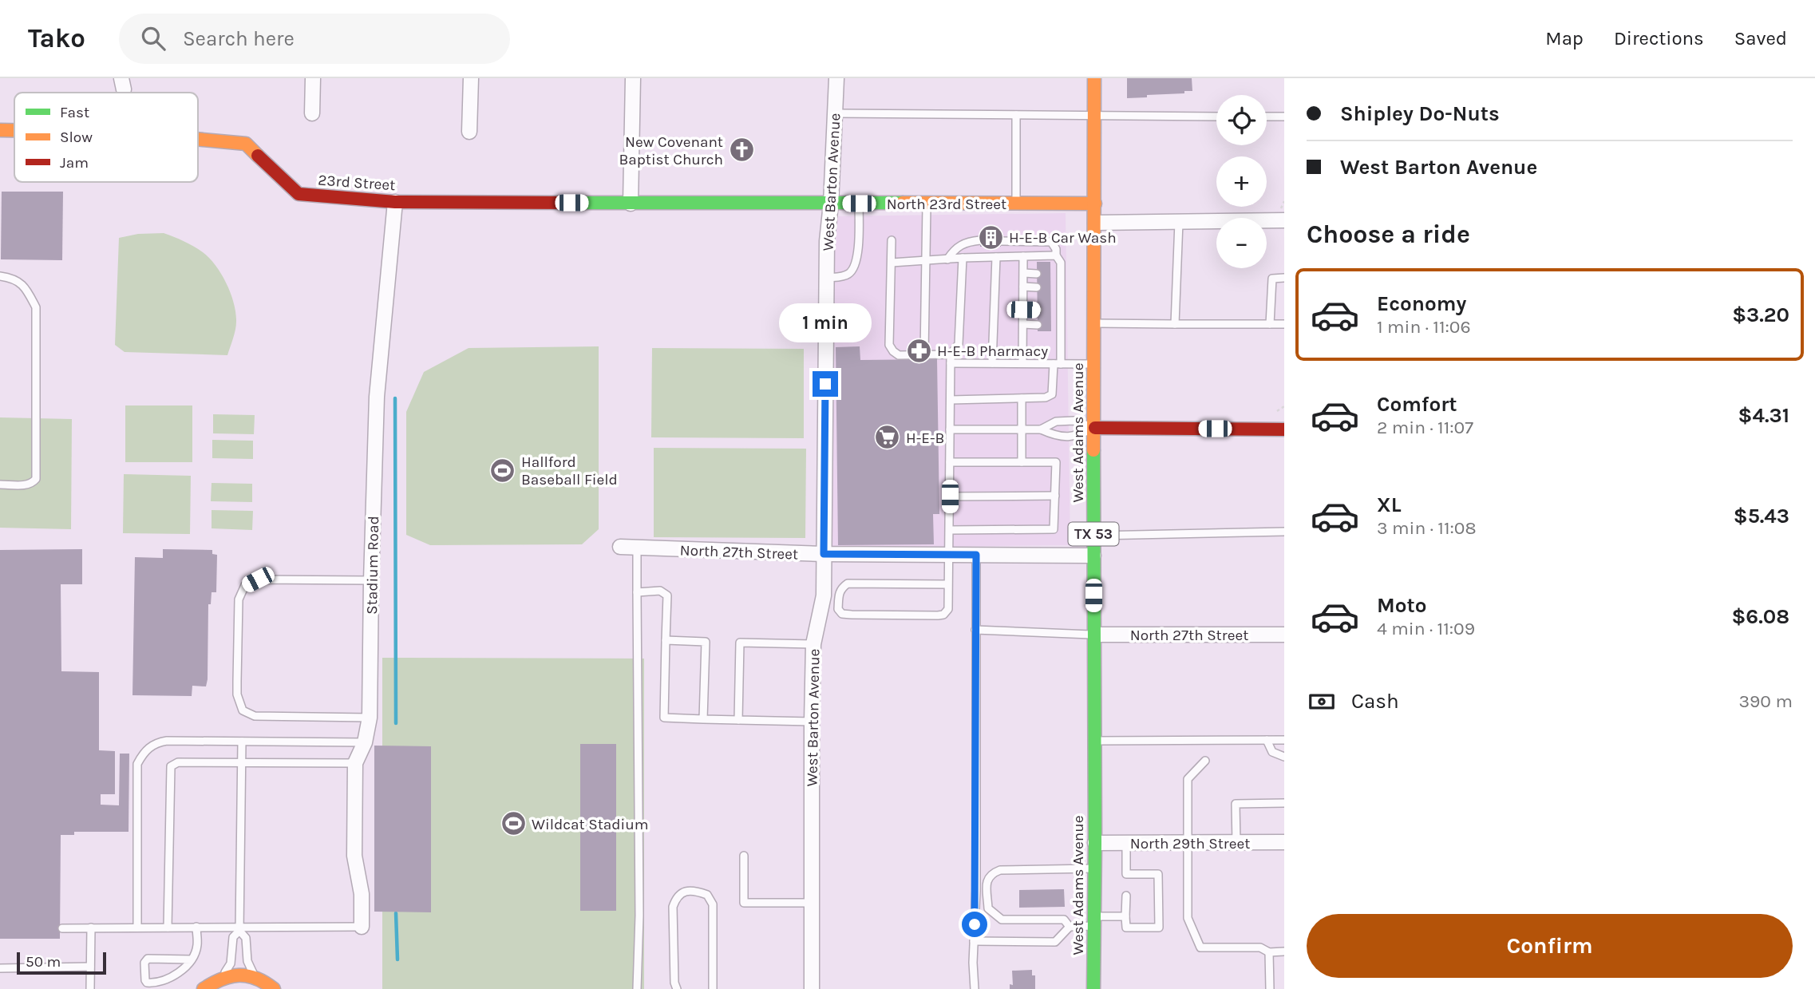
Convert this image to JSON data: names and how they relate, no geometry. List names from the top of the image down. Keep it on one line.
{"streets":{"street":["23rd Street","West Barton Avenue","North 23rd Street","West Adams Avenue","TX 53","North 27th Street","Stadium Road","North 29th Street"]},"crossings":[["23rd Street","North 23rd Street"],["23rd Street","Stadium Road"],["West Barton Avenue","North 23rd Street"],["West Barton Avenue","North 27th Street"],["North 23rd Street","West Adams Avenue"],["West Adams Avenue","North 27th Street"],["West Adams Avenue","North 29th Street"]],"places":{"church":["New Covenant Baptist Church"],"building":["H-E-B Car Wash"],"pharmacy":["H-E-B Pharmacy"],"supermarket":["H-E-B"],"sports":["Hallford Baseball Field","Wildcat Stadium"]},"legend":["Fast","Slow","Jam"],"scale_bar":"50 m","page":{"header":"Tako","search":"Search here","nav":["Map","Directions","Saved"],"banner":["Shipley Do-Nuts","West Barton Avenue"],"map_buttons":["+","−"],"heading":"Choose a ride","list":[{"name":"Economy","note":"1 min · 11:06","value":"$3.20"},{"name":"Comfort","note":"2 min · 11:07","value":"$4.31"},{"name":"XL","note":"3 min · 11:08","value":"$5.43"},{"name":"Moto","note":"4 min · 11:09","value":"$6.08"}],"bubble":"1 min","pay":["Cash","390 m"],"buttons":"Confirm","scale":"50 m"}}
